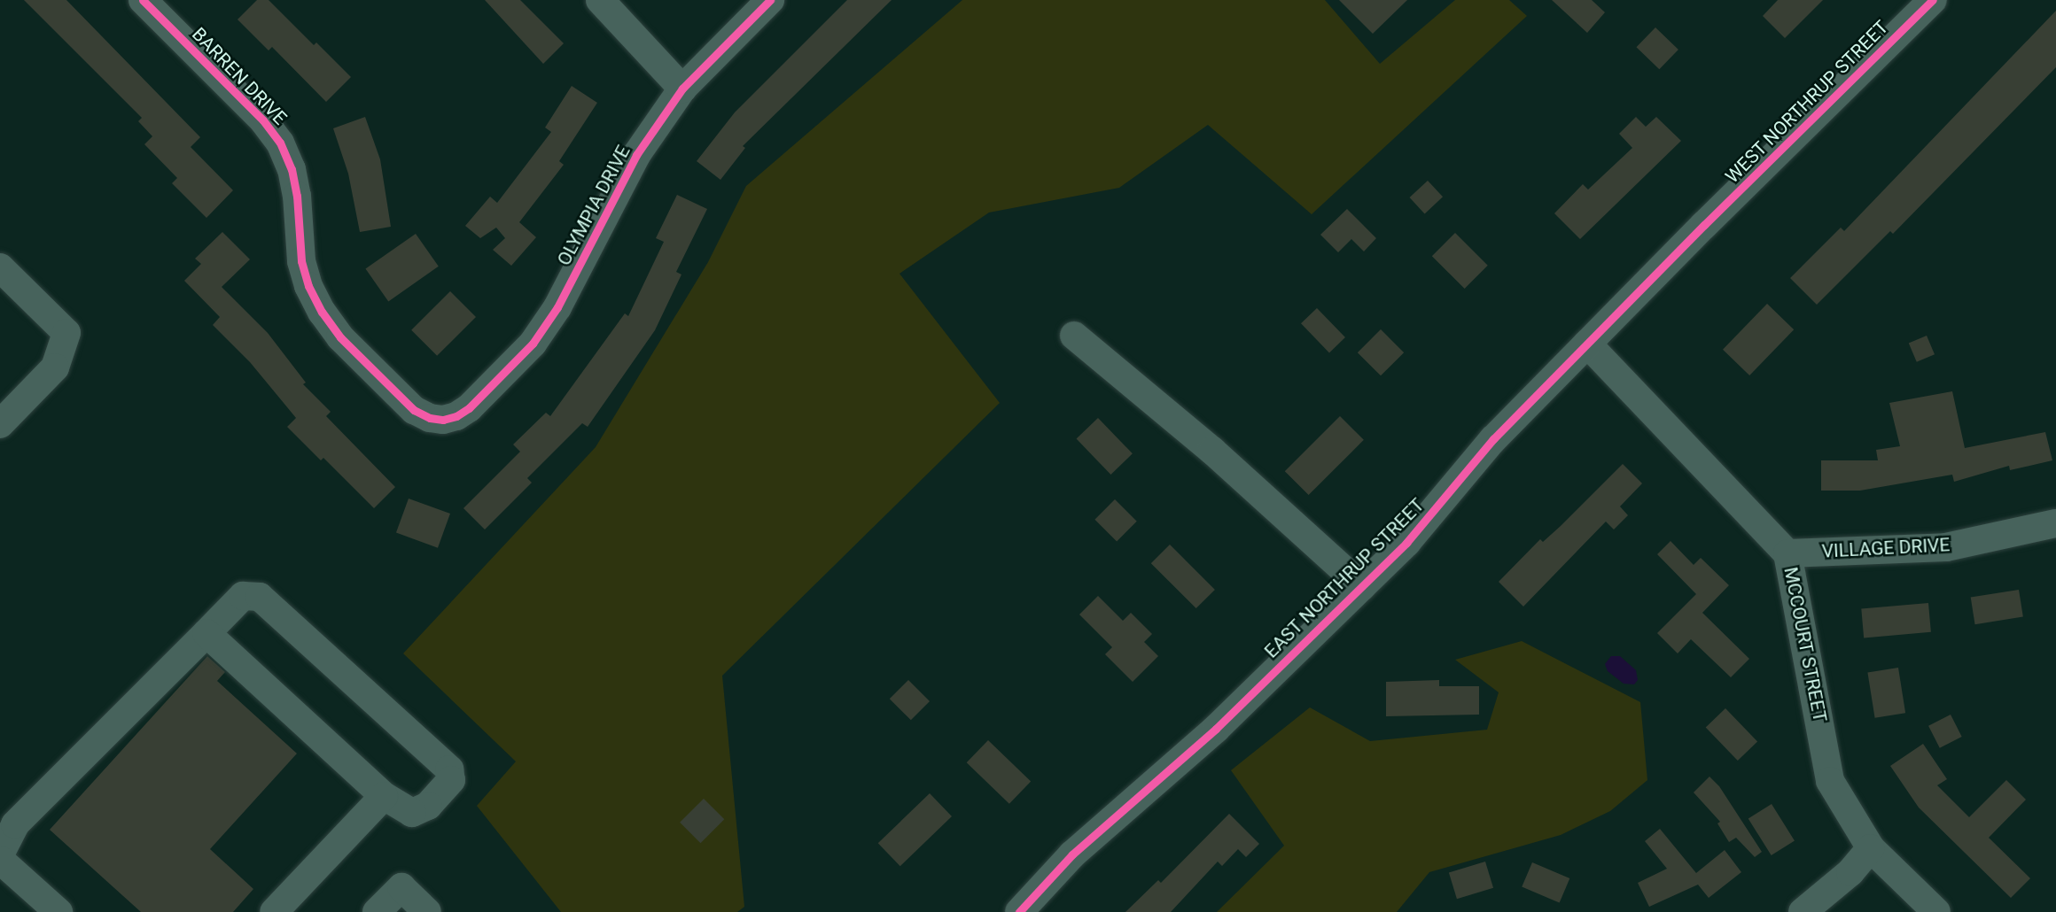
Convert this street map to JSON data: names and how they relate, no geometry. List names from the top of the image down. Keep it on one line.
{"streets":{"street":["BARREN DRIVE","WEST NORTHRUP STREET","OLYMPIA DRIVE","VILLAGE DRIVE","EAST NORTHRUP STREET","MCCOURT STREET"]},"crossings":[["BARREN DRIVE","OLYMPIA DRIVE"],["WEST NORTHRUP STREET","EAST NORTHRUP STREET"],["VILLAGE DRIVE","MCCOURT STREET"],["EAST NORTHRUP STREET","MCCOURT STREET"]]}
